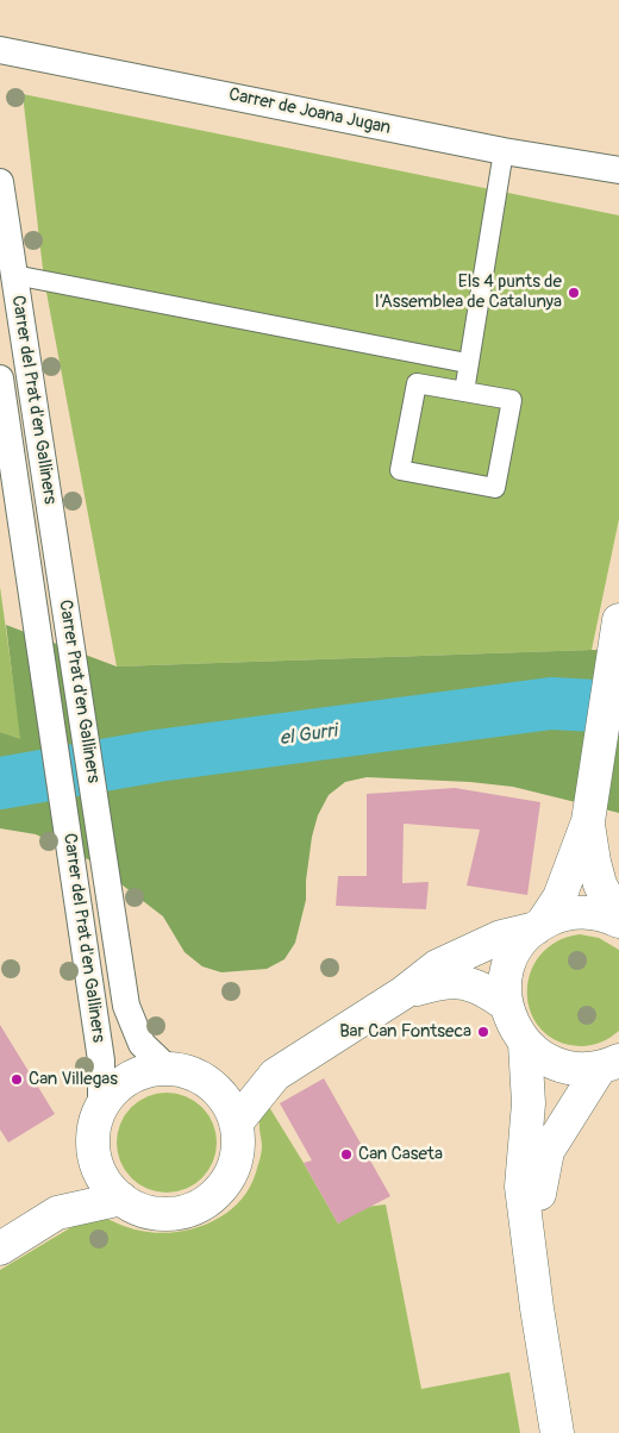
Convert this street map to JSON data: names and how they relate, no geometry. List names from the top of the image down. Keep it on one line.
{"streets":{"street":["Carrer de Joana Jugan","Carrer del Prat d'en Galliners","Carrer Prat d'en Galliners"]},"crossings":[["Carrer del Prat d'en Galliners","Carrer Prat d'en Galliners"]],"water":["el Gurri"],"places":["Els 4 punts de l’Assemblea de Catalunya","Bar Can Fontseca","Can Villegas","Can Caseta"]}
